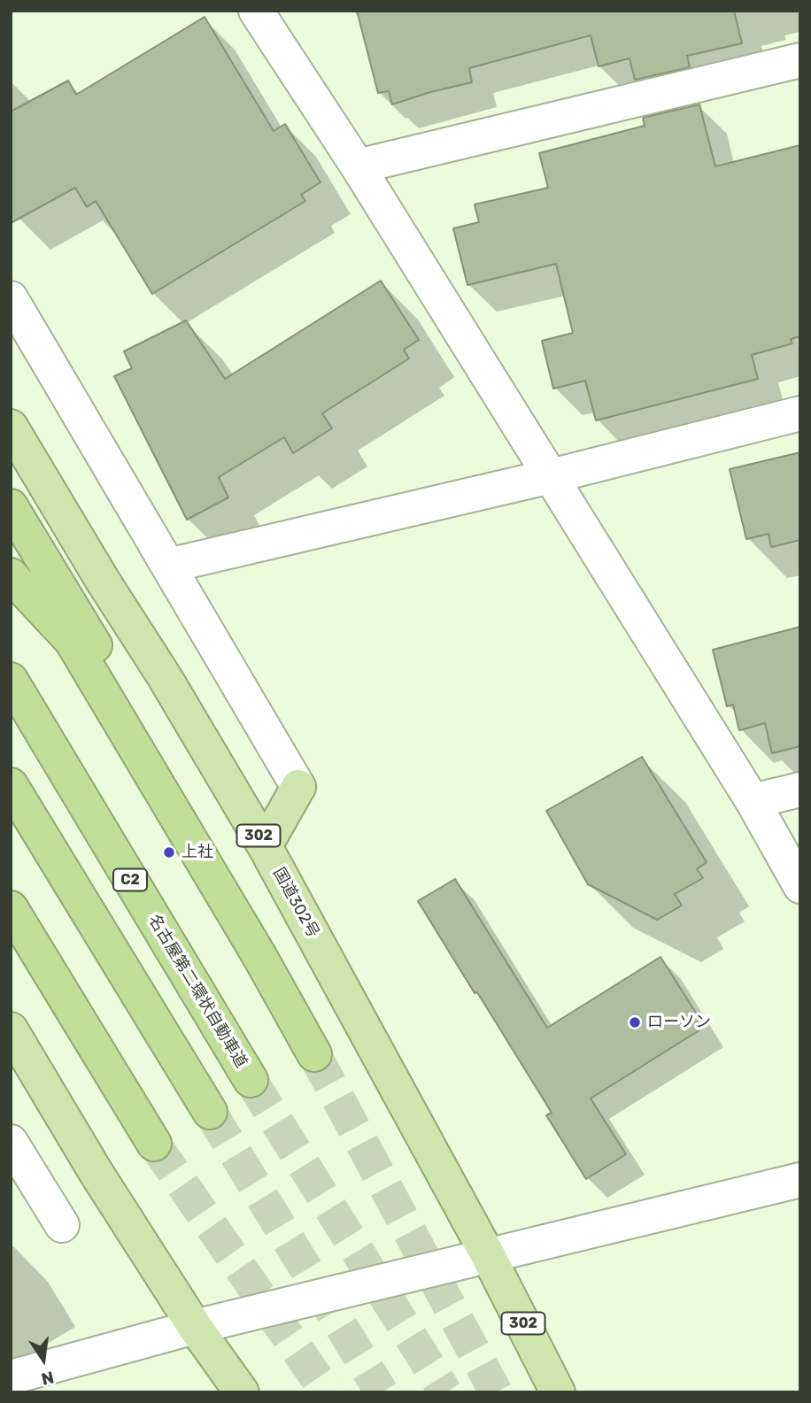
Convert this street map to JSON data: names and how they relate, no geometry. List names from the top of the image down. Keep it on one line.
{"streets":{"highway":["302","C2","国道302号","名古屋第二環状自動車道"]},"places":["上社","ローソン"],"north":"bottom"}
